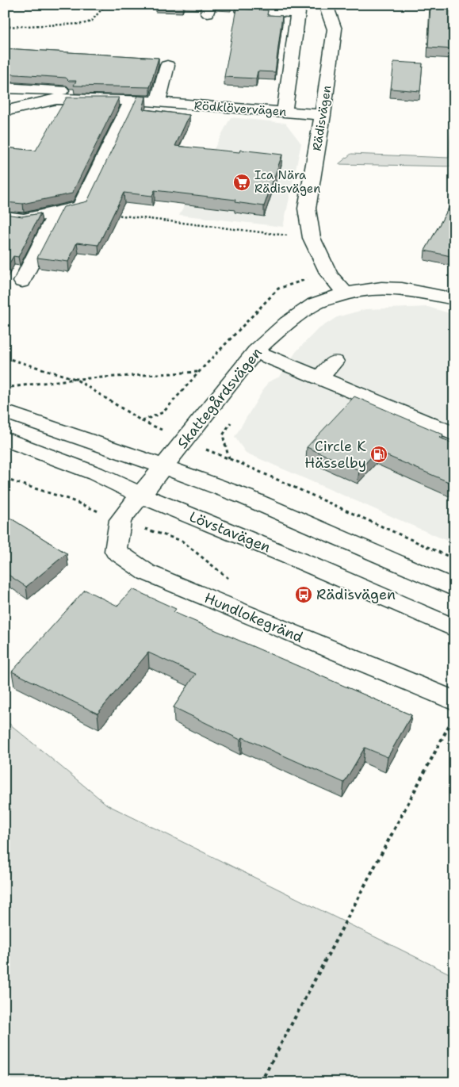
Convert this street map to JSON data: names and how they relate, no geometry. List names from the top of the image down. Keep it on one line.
{"streets":{"street":["Rödklövervägen","Rädisvägen","Skattegårdsvägen","Lövstavägen","Hundlokegränd"]},"crossings":[["Rödklövervägen","Rädisvägen"],["Rädisvägen","Skattegårdsvägen"],["Skattegårdsvägen","Lövstavägen"],["Skattegårdsvägen","Hundlokegränd"],["Lövstavägen","Hundlokegränd"]],"places":{"supermarket":["Ica Nära Rädisvägen"],"fuel station":["Circle K Hässelby"],"bus stop":["Rädisvägen"]}}
